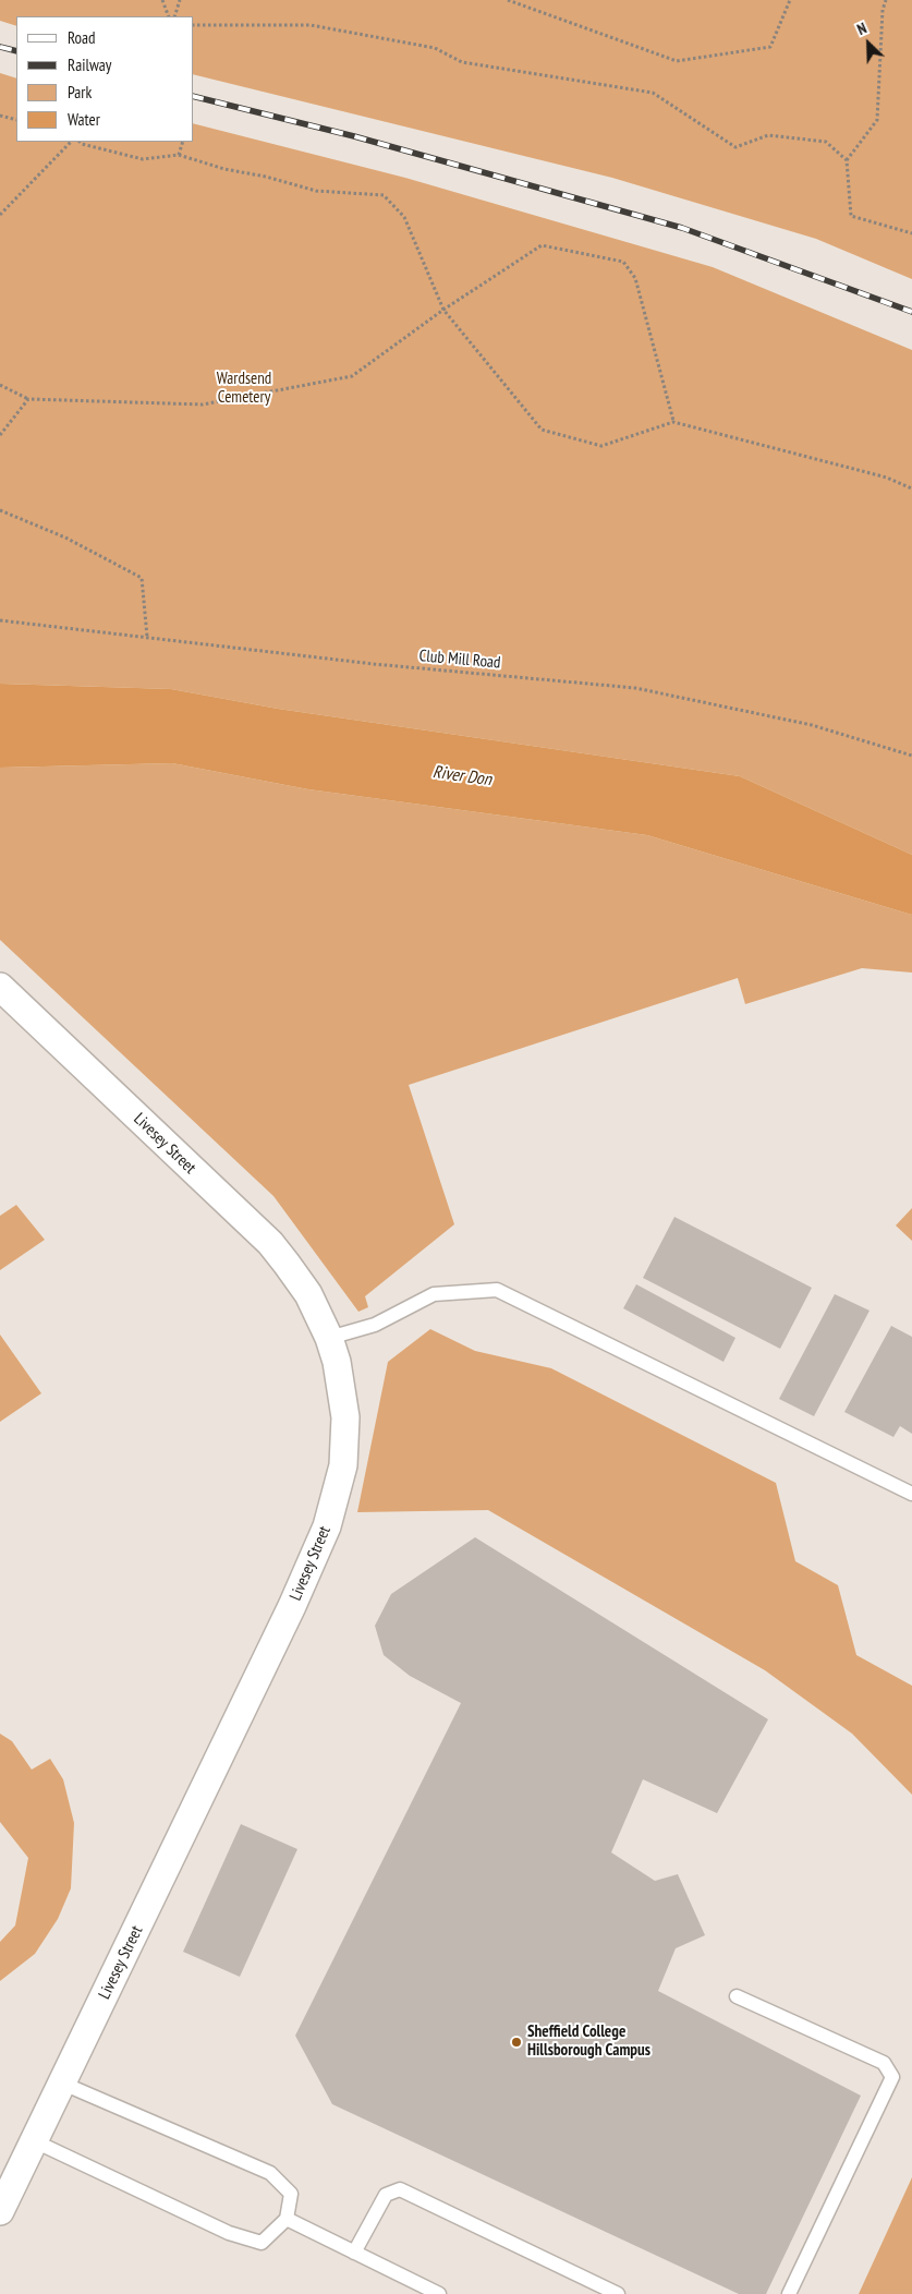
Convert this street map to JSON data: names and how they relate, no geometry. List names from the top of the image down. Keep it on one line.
{"streets":{"street":["Livesey Street"],"path":["Club Mill Road"]},"water":["River Don"],"parks":["Wardsend Cemetery"],"places":["Sheffield College Hillsborough Campus"],"legend":["Road","Railway","Park","Water"],"north":"top left"}
